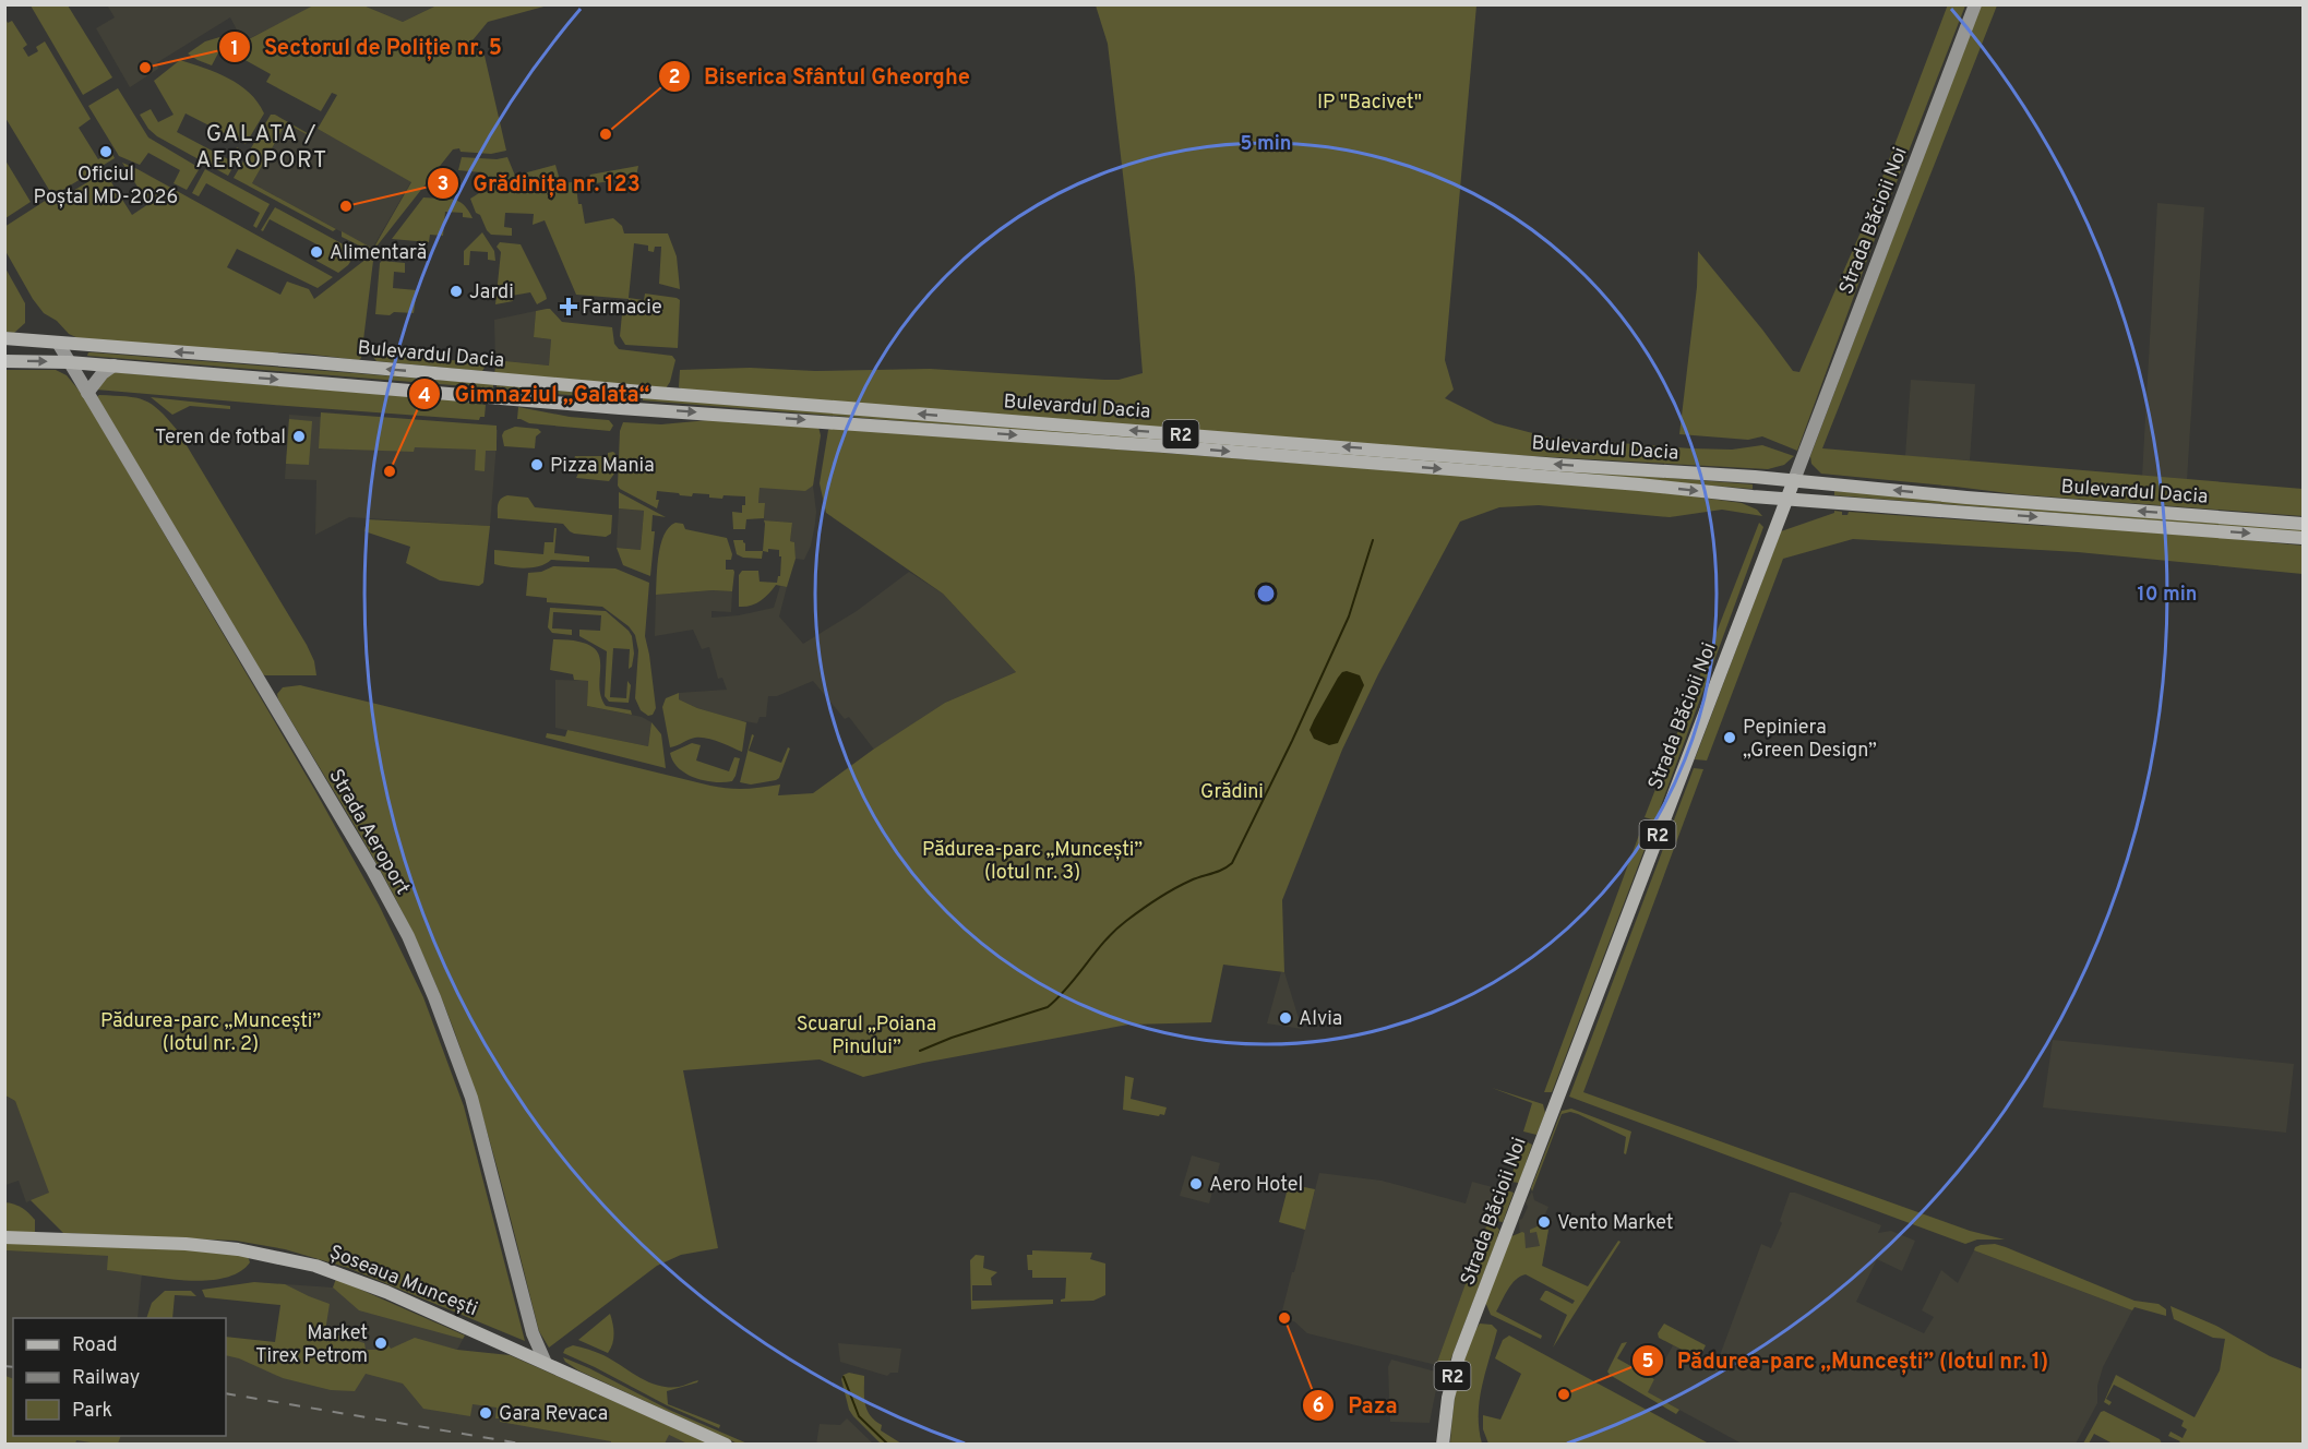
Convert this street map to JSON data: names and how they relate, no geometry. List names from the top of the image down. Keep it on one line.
{"streets":{"main road":["Strada Băcioii Noi","Bulevardul Dacia","R2","Șoseaua Muncești"],"street":["Strada Aeroport"]},"crossings":[["Strada Băcioii Noi","Bulevardul Dacia"],["Bulevardul Dacia","Strada Aeroport"],["Strada Aeroport","Șoseaua Muncești"]],"districts":["GALATA / AEROPORT"],"parks":["IP \"Bacivet\"","Grădini","Pădurea-parc „Muncești” (lotul nr. 3)","Pădurea-parc „Muncești” (lotul nr. 2)","Scuarul „Poiana Pinului”"],"places":{"other":["Sectorul de Poliție nr. 5","Biserica Sfântul Gheorghe","Oficiul Poștal MD-2026","Grădinița nr. 123","Alimentară","Jardi","Teren de fotbal","Pizza Mania","Gimnaziul „Galata“","Pepiniera „Green Design”","Alvia","Aero Hotel","Vento Market","Paza","Market Tirex Petrom","Pădurea-parc „Muncești” (lotul nr. 1)","Gara Revaca"],"health":["Farmacie"]},"legend":["Road","Railway","Park"],"rings":["5 min","10 min"]}
